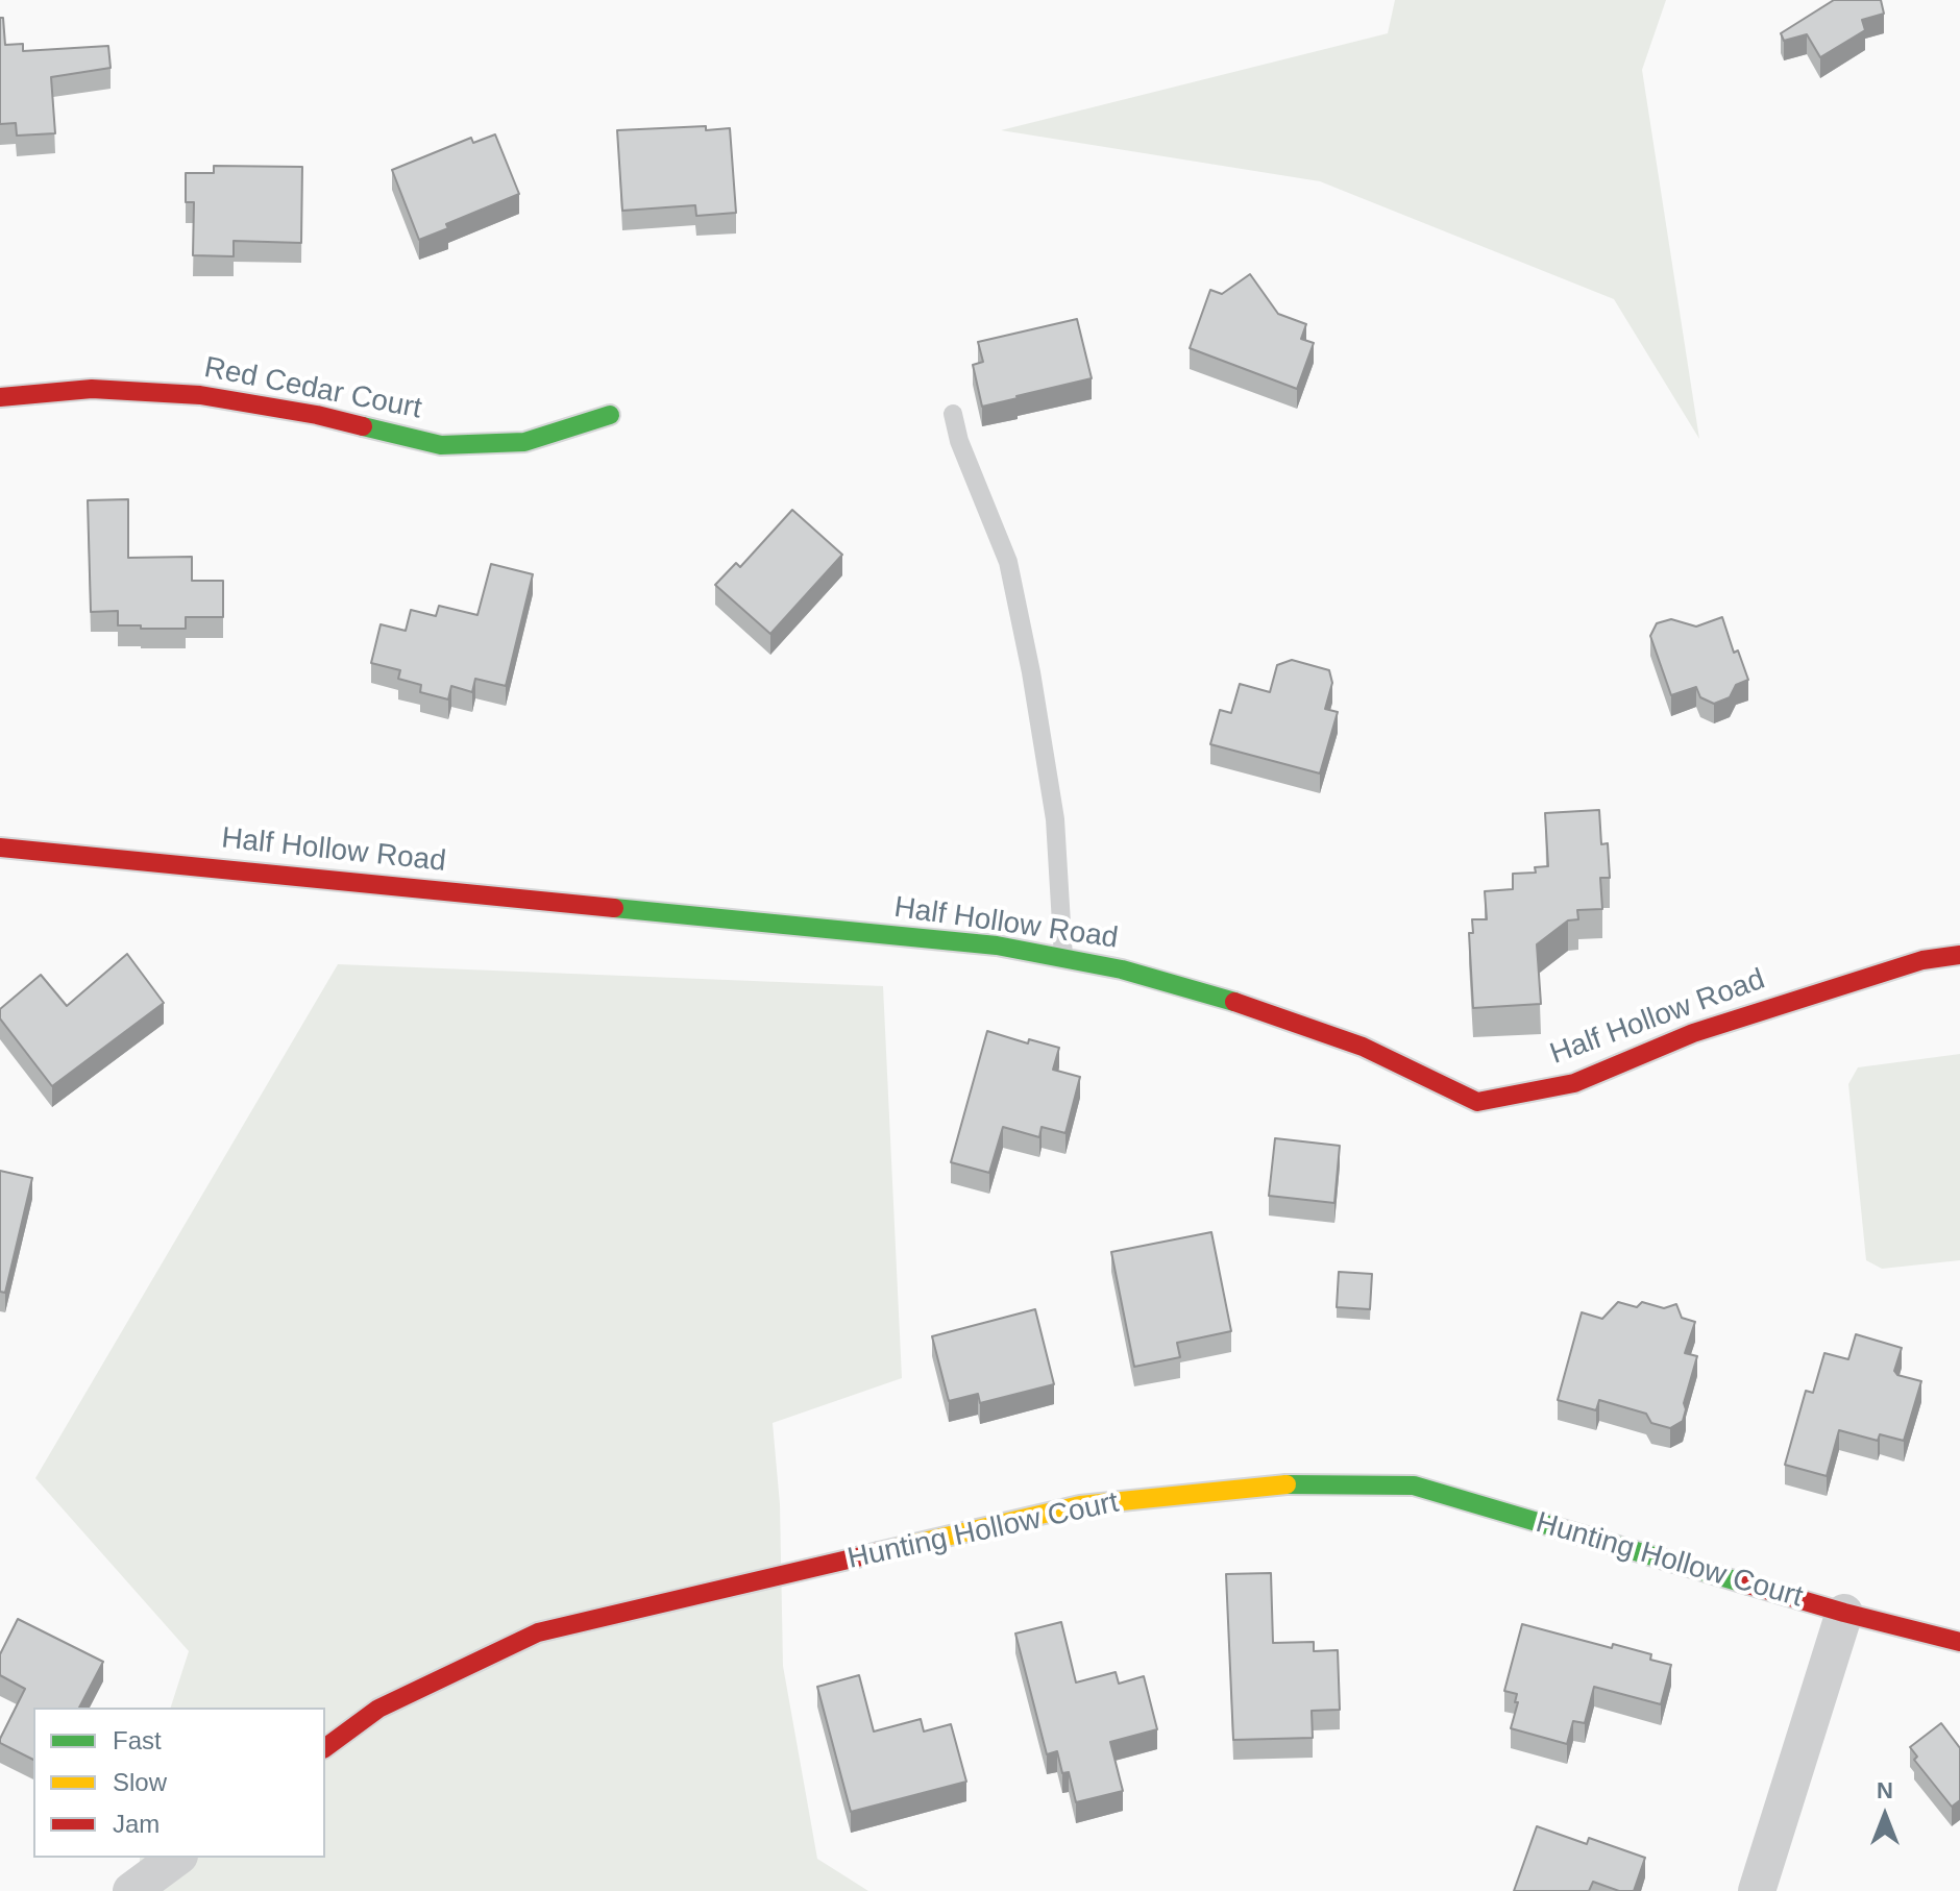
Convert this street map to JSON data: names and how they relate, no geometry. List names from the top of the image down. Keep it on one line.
{"streets":{"street":["Red Cedar Court","Half Hollow Road","Hunting Hollow Court"]},"legend":["Fast","Slow","Jam"],"north":"top"}
